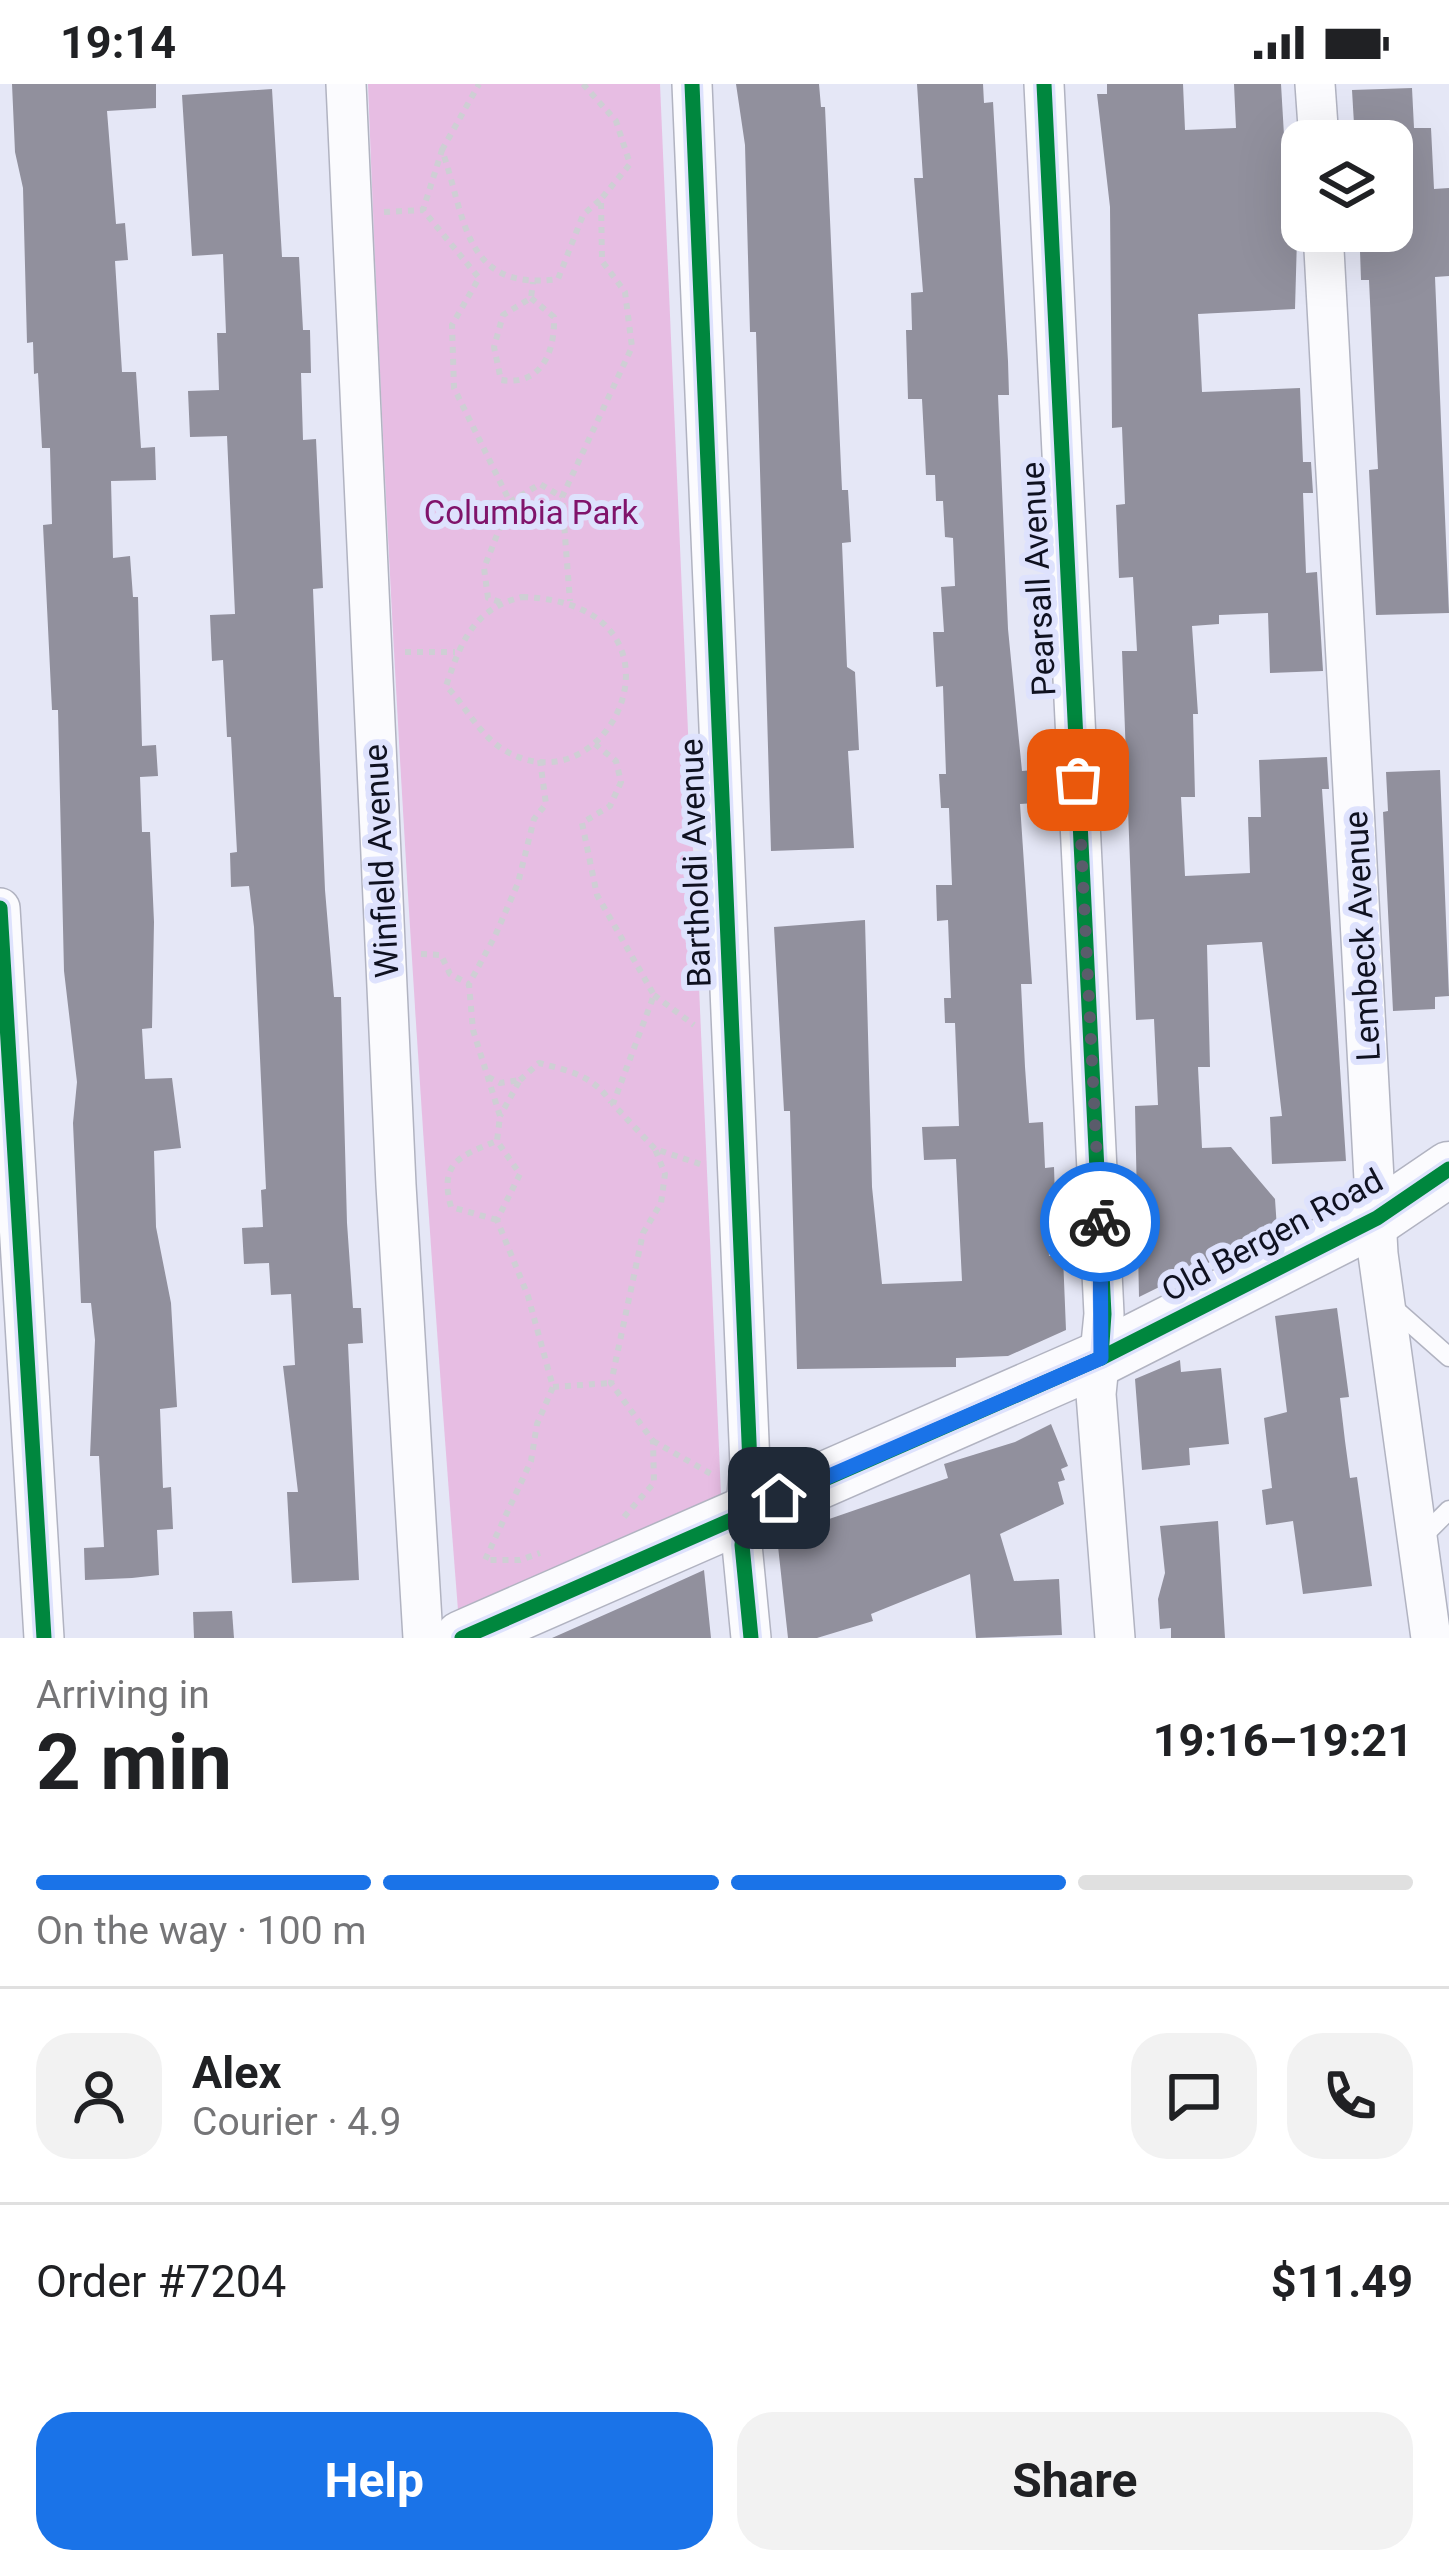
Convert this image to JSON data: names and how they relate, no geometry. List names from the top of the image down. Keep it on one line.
{"streets":{"main road":["Old Bergen Road"],"street":["Pearsall Avenue","Winfield Avenue","Bartholdi Avenue","Lembeck Avenue"]},"crossings":[["Pearsall Avenue","Old Bergen Road"],["Bartholdi Avenue","Old Bergen Road"],["Lembeck Avenue","Old Bergen Road"]],"parks":["Columbia Park"],"page":{"status":"19:14","heading":["2 min","Arriving in","19:16–19:21"],"panel":["Alex","Courier · 4.9","Order #7204","$11.49"],"bar":"On the way · 100 m","buttons":["Help","Share"]}}
